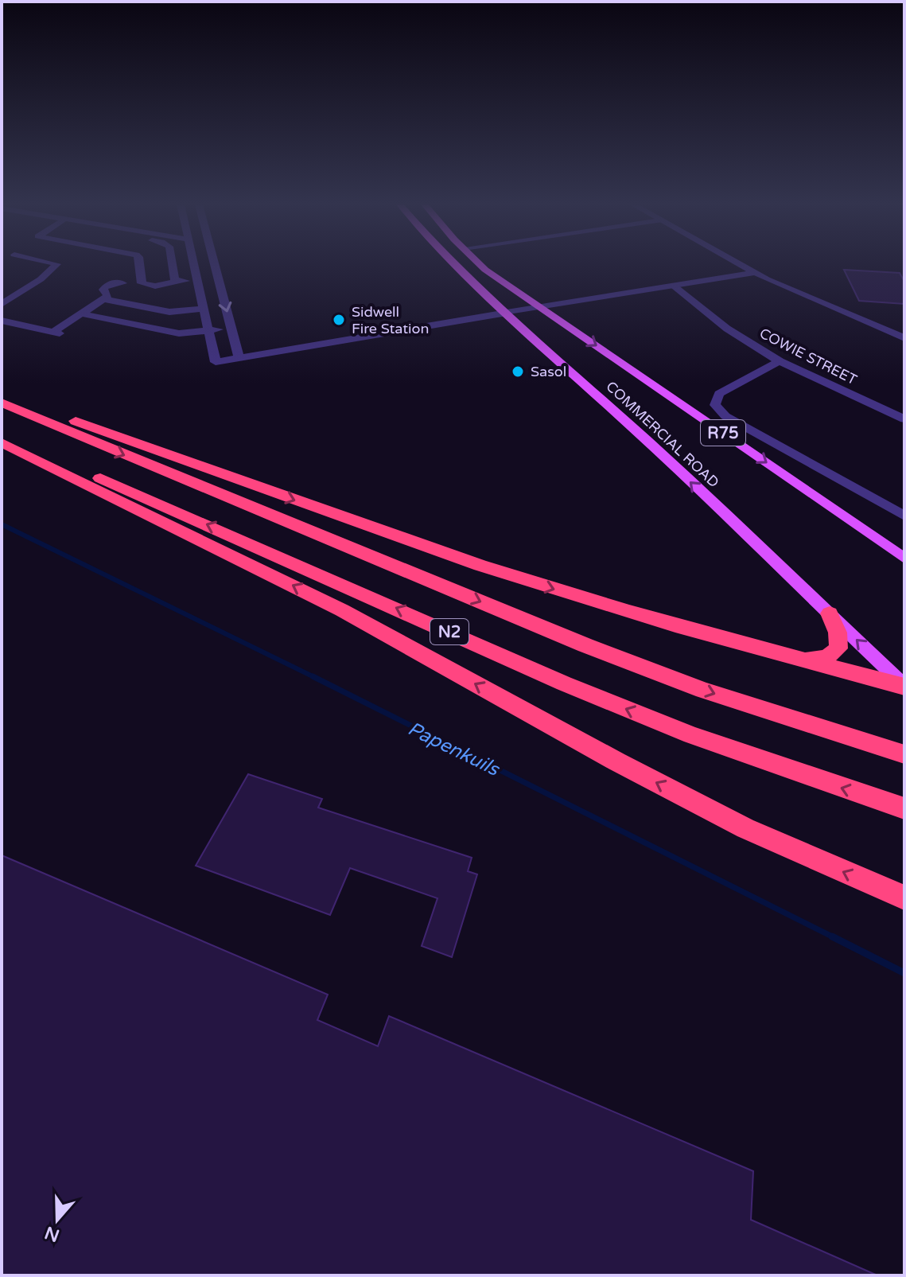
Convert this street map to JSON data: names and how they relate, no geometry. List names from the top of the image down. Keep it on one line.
{"streets":{"highway":["N2"],"main road":["R75","COMMERCIAL ROAD"],"street":["COWIE STREET"]},"water":["Papenkuils"],"places":["Sidwell Fire Station","Sasol"],"north":"bottom"}
